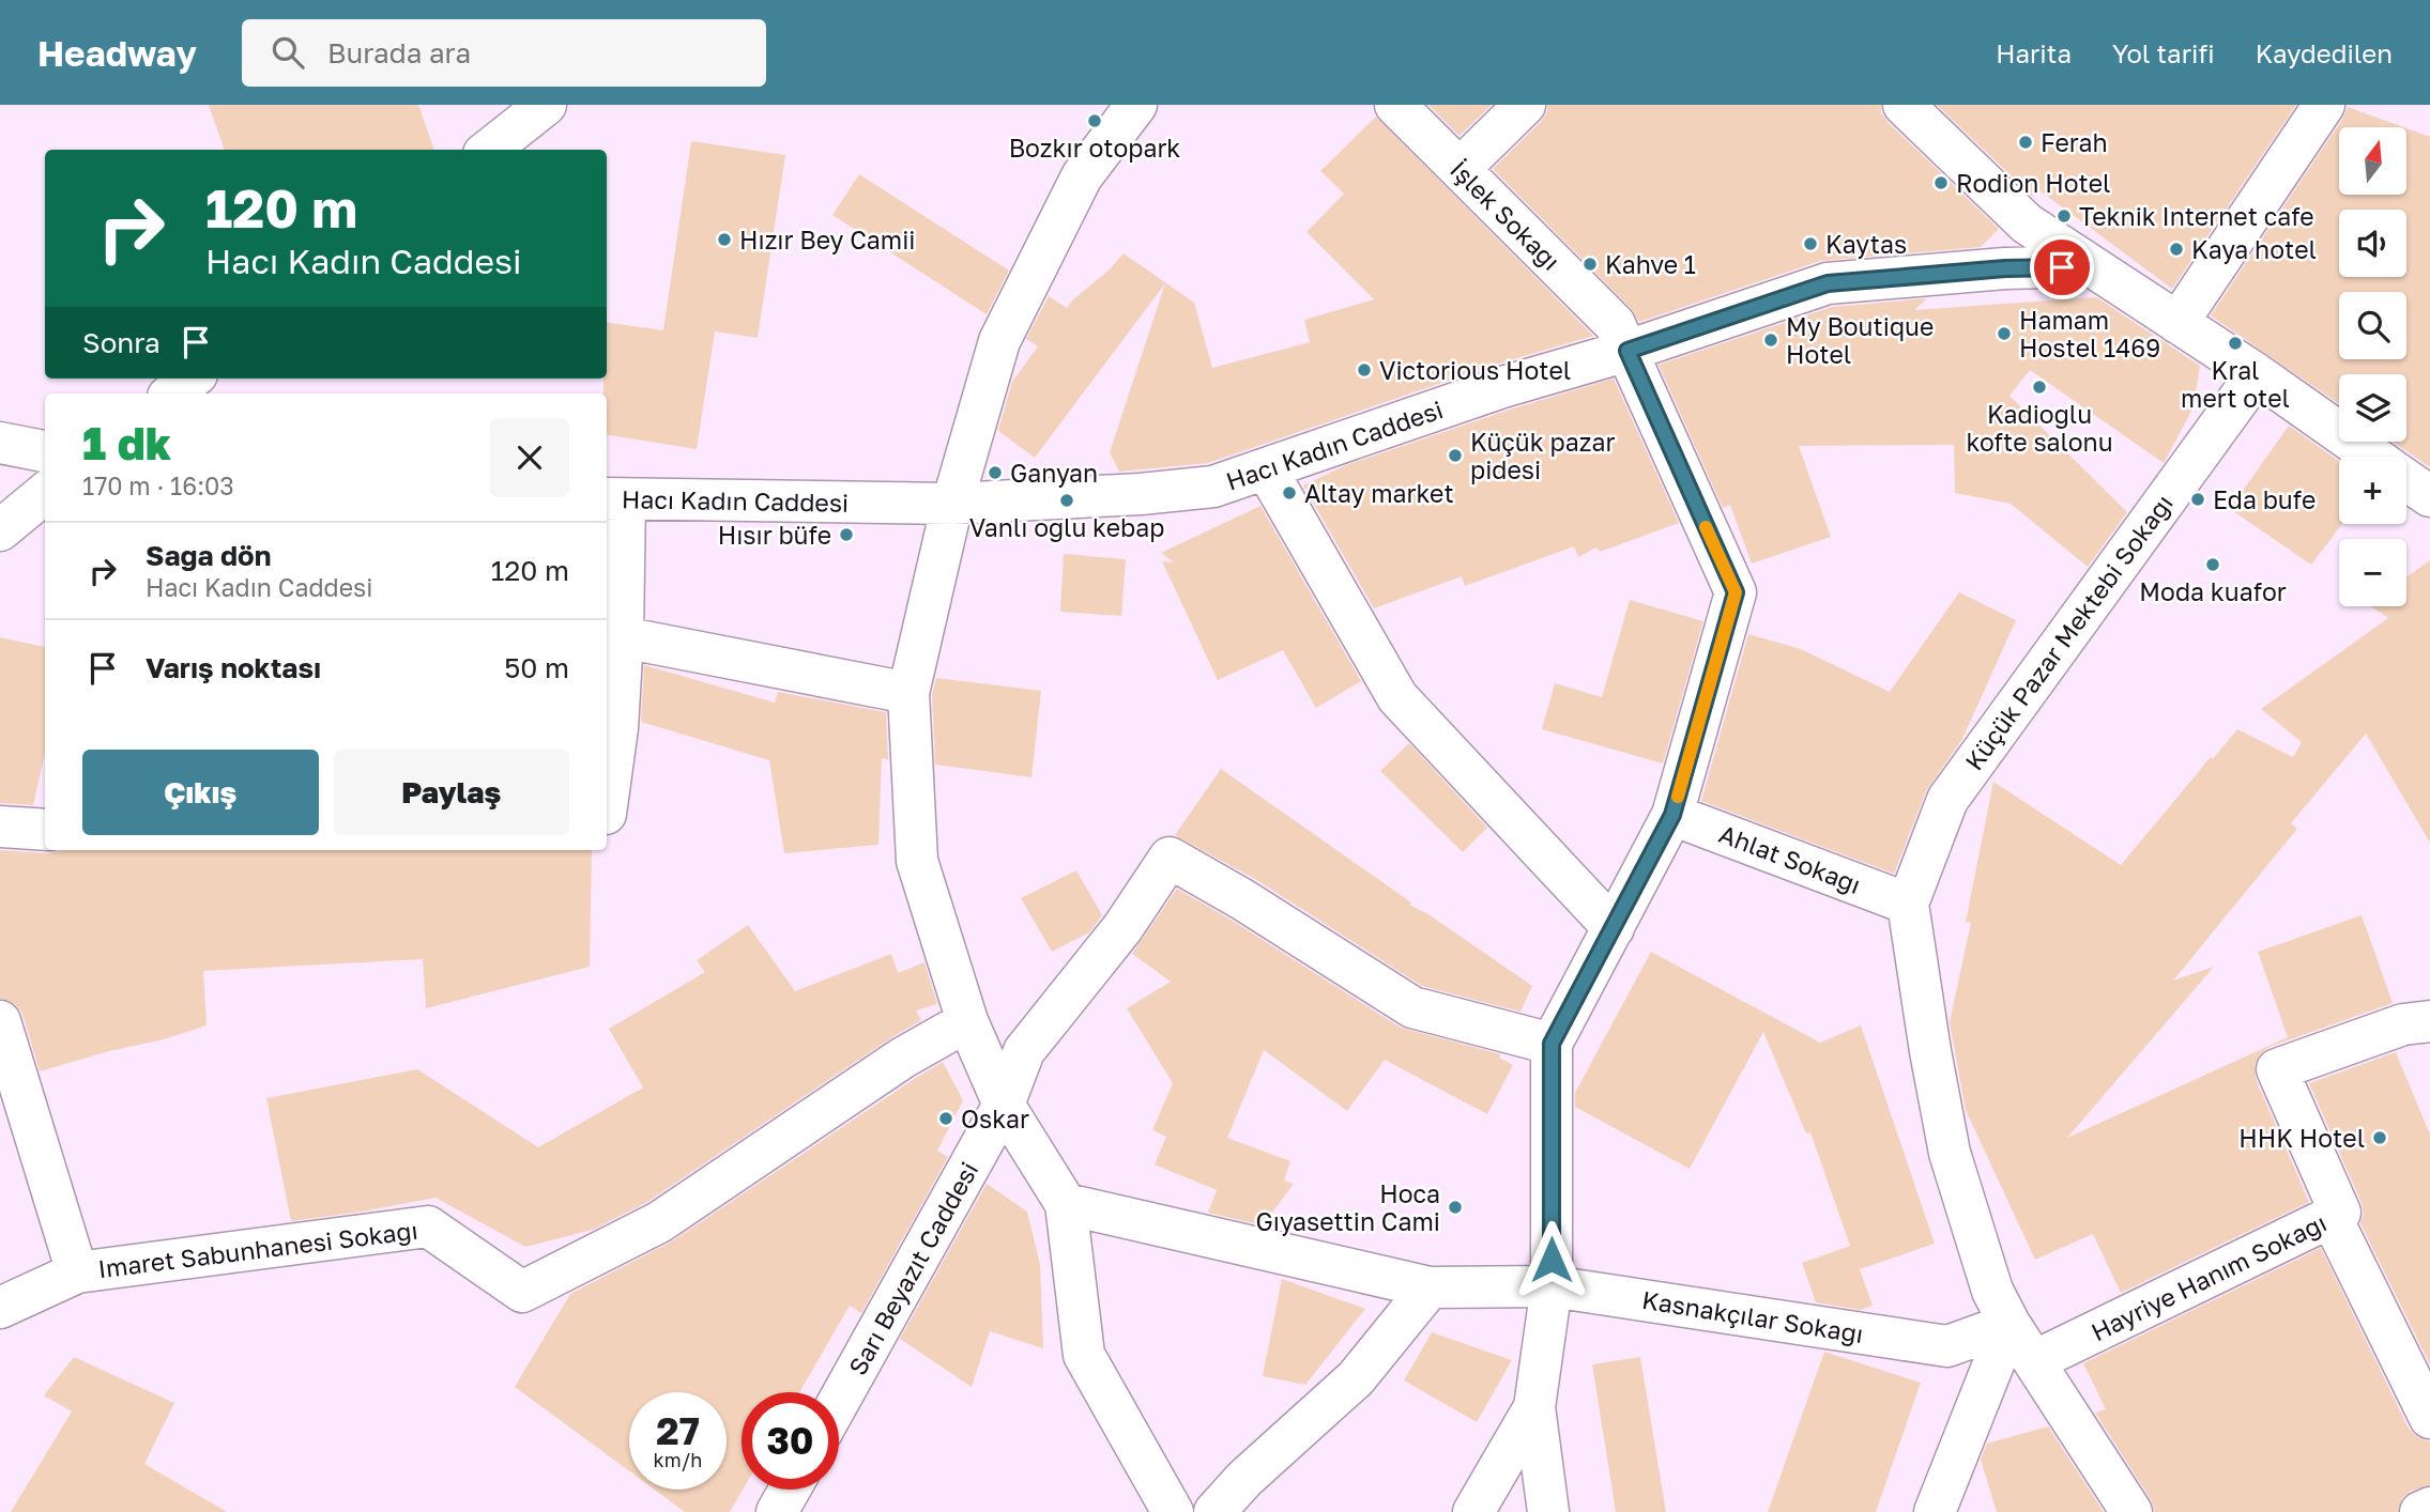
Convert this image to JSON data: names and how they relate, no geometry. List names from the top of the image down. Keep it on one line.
{"streets":{"street":["İşlek Sokağı","Hacı Kadın Caddesi","Küçük Pazar Mektebi Sokağı","Ahlat Sokağı","Imaret Sabunhanesi Sokağı","Sarı Beyazıt Caddesi","Hayriye Hanım Sokağı","Kasnakçılar Sokağı"]},"crossings":[["İşlek Sokağı","Hacı Kadın Caddesi"],["Küçük Pazar Mektebi Sokağı","Ahlat Sokağı"]],"places":["Bozkır otopark","Ferah","Rodion Hotel","Teknik Internet cafe","Hızır Bey Camii","Kaytas","Kaya hotel","Kahve 1","Hamam Hostel 1469","My Boutique Hotel","Kral mert otel","Victorious Hotel","Kadioglu kofte salonu","Küçük pazar pidesi","Ganyan","Altay market","Eda bufe","Vanlı oğlu kebap","Hısır büfe","Moda kuafor","Oskar","HHK Hotel","Hoca Gıyasettin Cami"],"north":"top","page":{"header":"Headway","search":"Burada ara","nav":["Harita","Yol tarifi","Kaydedilen"],"map_buttons":["+","−"],"turn":["120 m","Hacı Kadın Caddesi"],"then":"Sonra","heading":["1 dk","170 m · 16:03"],"list":[{"name":"Sağa dön","note":"Hacı Kadın Caddesi","value":"120 m"},{"name":"Varış noktası","value":"50 m"}],"buttons":["Çıkış","Paylaş"],"speed":"27 km/h","limit":"30"}}
